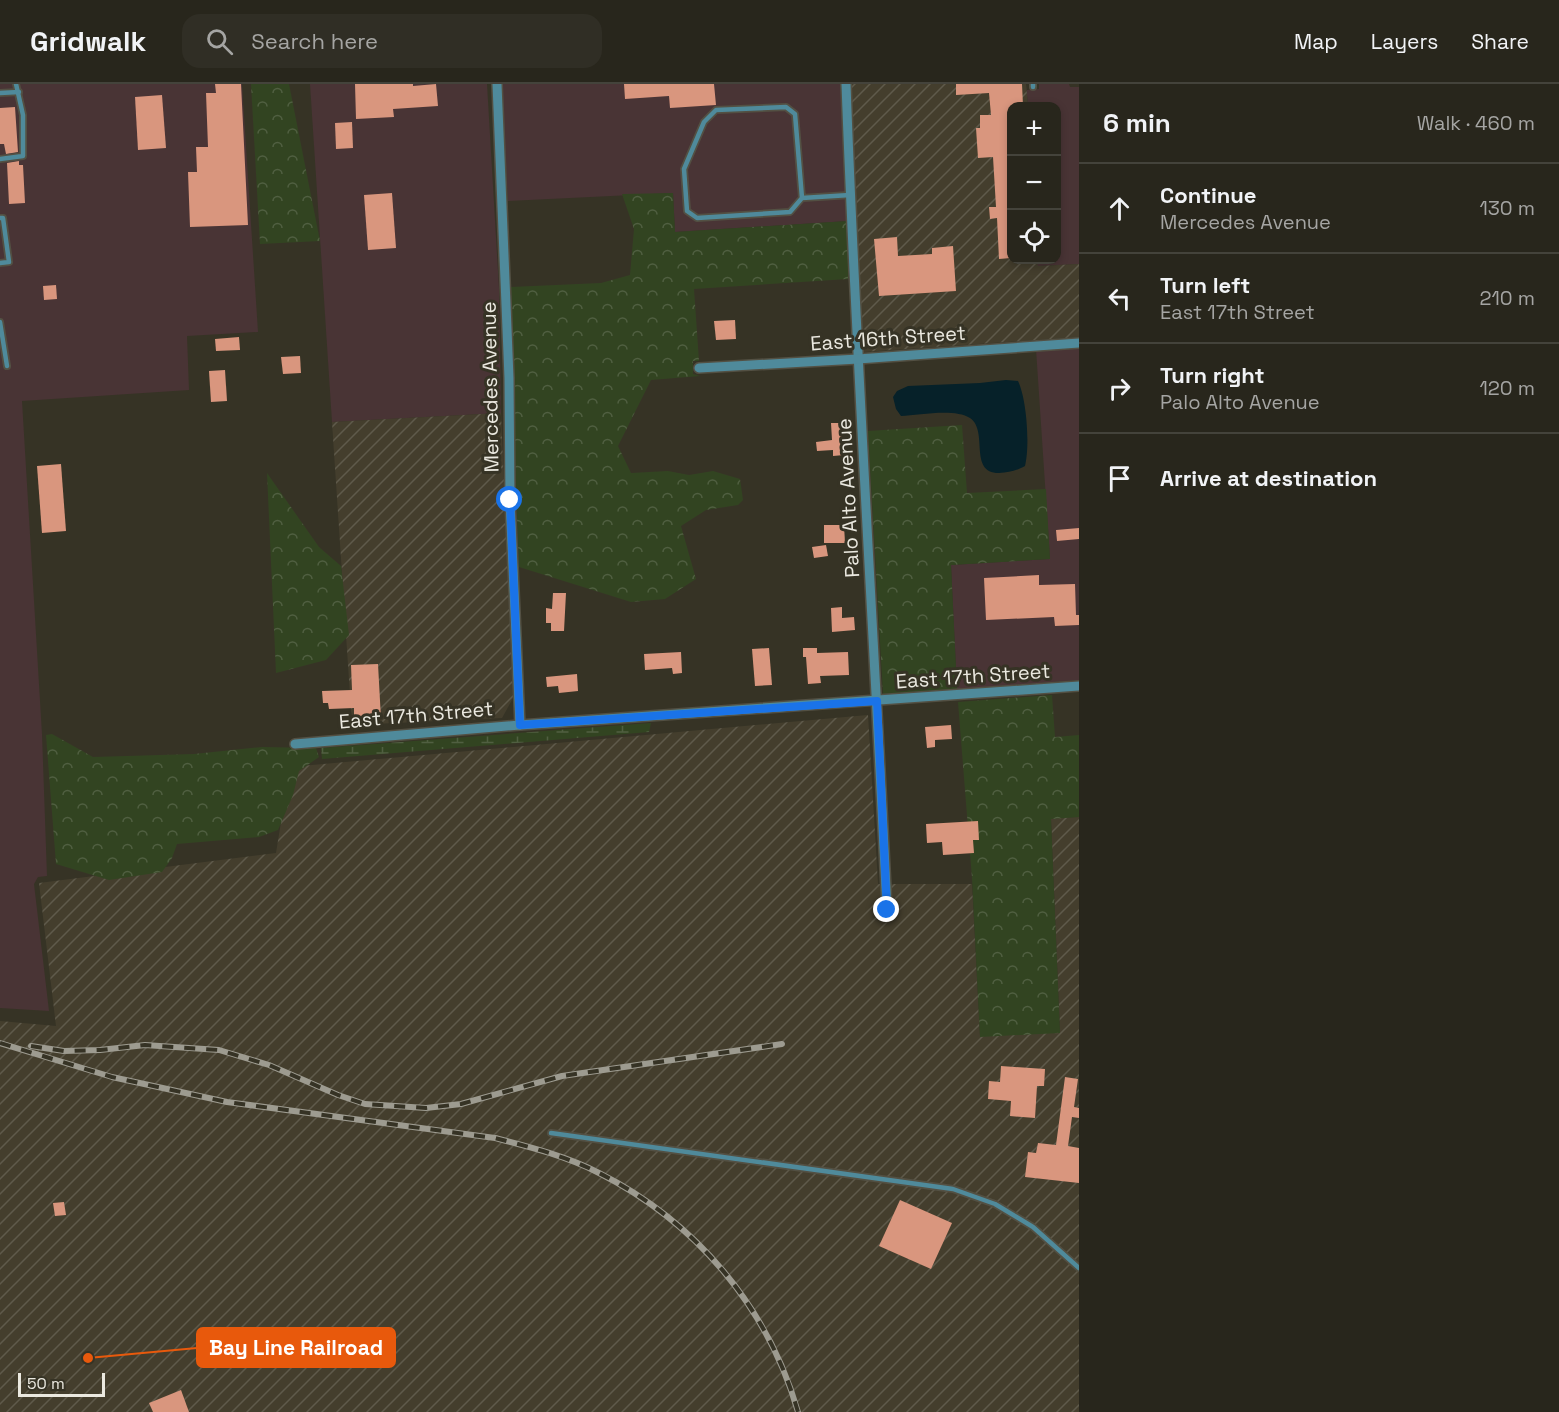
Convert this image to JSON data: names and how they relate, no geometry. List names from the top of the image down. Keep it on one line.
{"streets":{"street":["East 16th Street","Mercedes Avenue","Palo Alto Avenue","East 17th Street"]},"crossings":[["East 16th Street","Palo Alto Avenue"],["Mercedes Avenue","East 17th Street"],["Palo Alto Avenue","East 17th Street"]],"places":["Bay Line Railroad"],"scale_bar":"50 m","page":{"header":"Gridwalk","search":"Search here","nav":["Map","Layers","Share"],"heading":["6 min","Walk · 460 m"],"map_buttons":["+","−"],"list":[["Continue","Mercedes Avenue","130 m"],["Turn left","East 17th Street","210 m"],["Turn right","Palo Alto Avenue","120 m"],"Arrive at destination"],"scale":"50 m"}}
